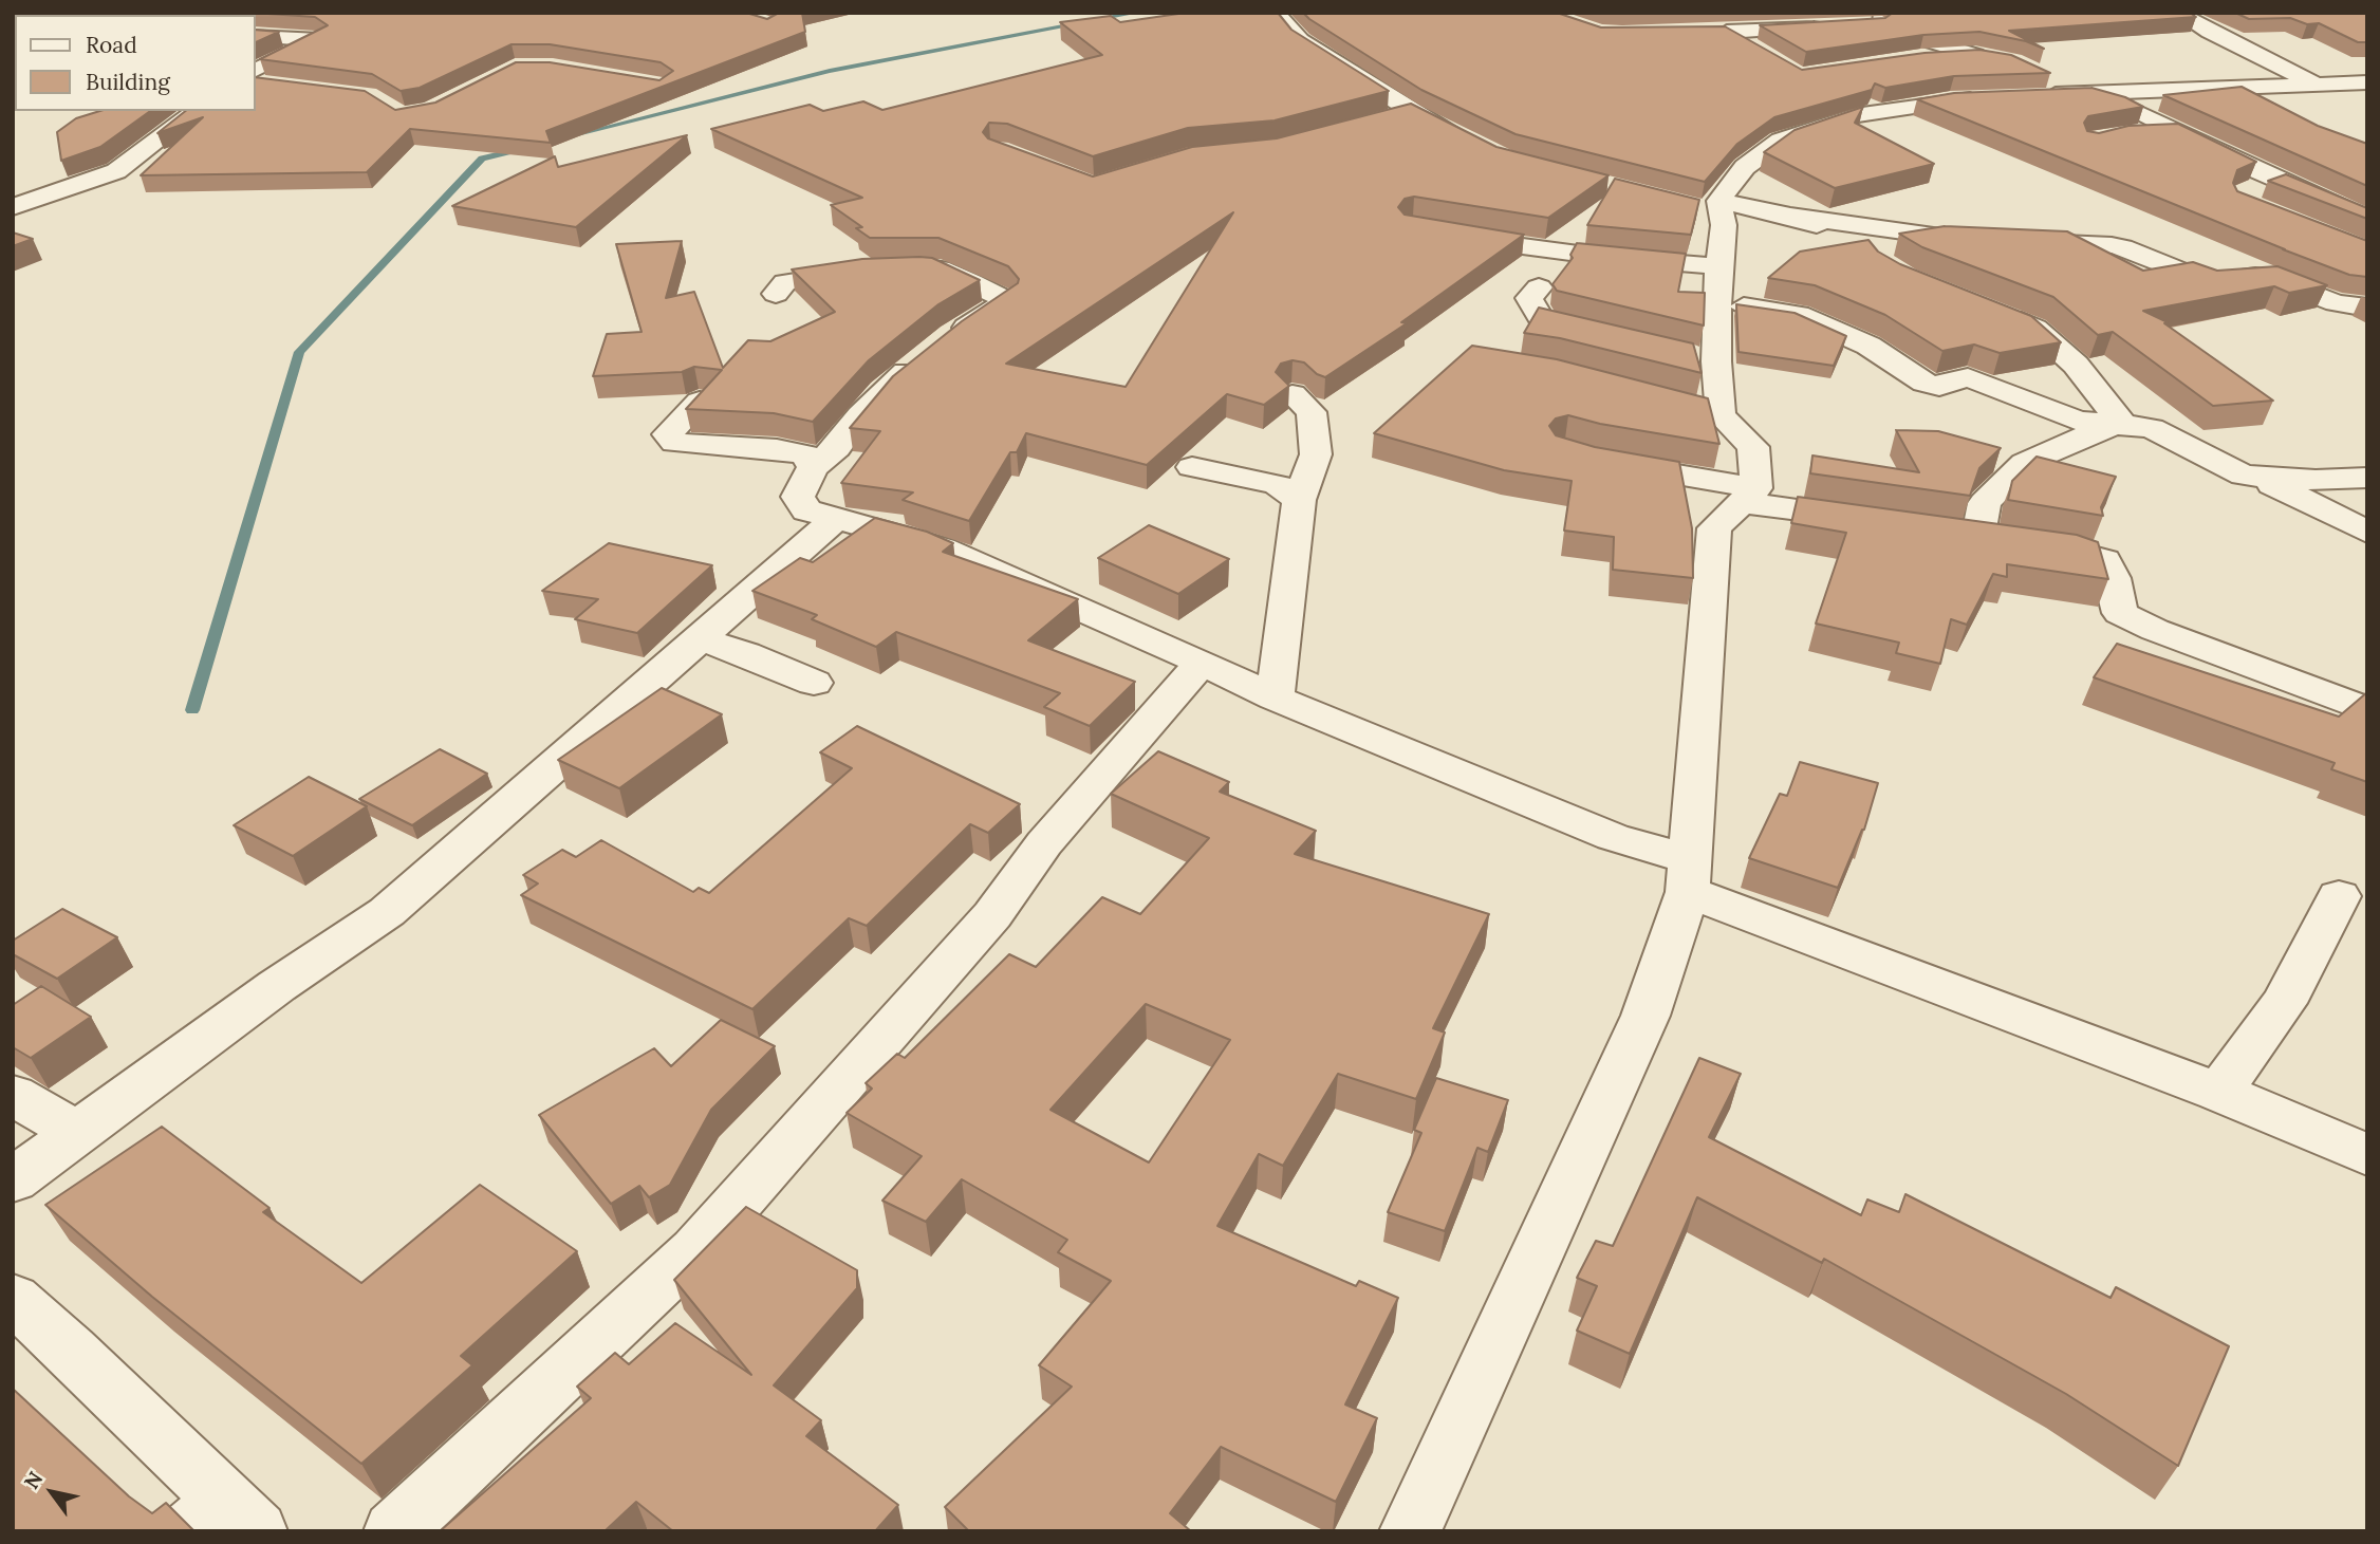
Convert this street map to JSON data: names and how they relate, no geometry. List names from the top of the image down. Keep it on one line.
{"legend":["Road","Building"],"north":"top left"}
